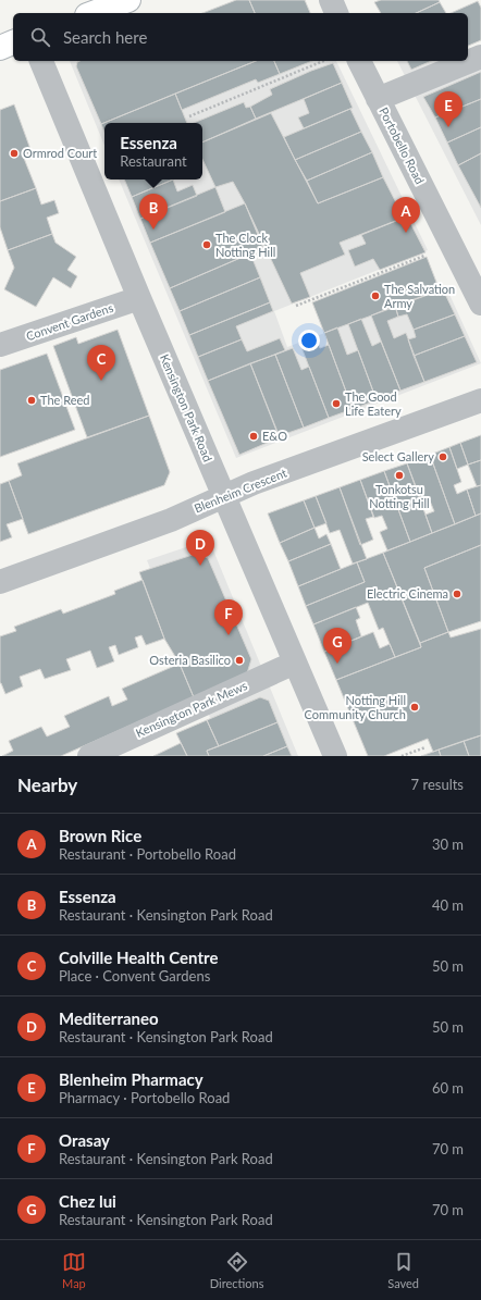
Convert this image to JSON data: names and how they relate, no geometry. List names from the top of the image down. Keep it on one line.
{"streets":{"street":["Portobello Road","Convent Gardens","Kensington Park Road","Blenheim Crescent","Kensington Park Mews"]},"crossings":[["Convent Gardens","Kensington Park Road"],["Kensington Park Road","Blenheim Crescent"],["Kensington Park Road","Kensington Park Mews"]],"places":["Ormrod Court","The Clock Notting Hill","The Salvation Army","The Reed","The Good Life Eatery","E&O","Select Gallery","Tonkotsu Notting Hill","Electric Cinema","Osteria Basilico","Notting Hill Community Church"],"page":{"search":"Search here","pins":["E","B","A","C","D","F","G"],"popup":["Essenza","Restaurant"],"heading":["Nearby","7 results"],"list":[{"mark":"A","name":"Brown Rice","note":"Restaurant · Portobello Road","value":"30 m"},{"mark":"B","name":"Essenza","note":"Restaurant · Kensington Park Road","value":"40 m"},{"mark":"C","name":"Colville Health Centre","note":"Place · Convent Gardens","value":"50 m"},{"mark":"D","name":"Mediterraneo","note":"Restaurant · Kensington Park Road","value":"50 m"},{"mark":"E","name":"Blenheim Pharmacy","note":"Pharmacy · Portobello Road","value":"60 m"},{"mark":"F","name":"Orasay","note":"Restaurant · Kensington Park Road","value":"70 m"},{"mark":"G","name":"Chez lui","note":"Restaurant · Kensington Park Road","value":"70 m"}],"nav":["Map","Directions","Saved"]}}
